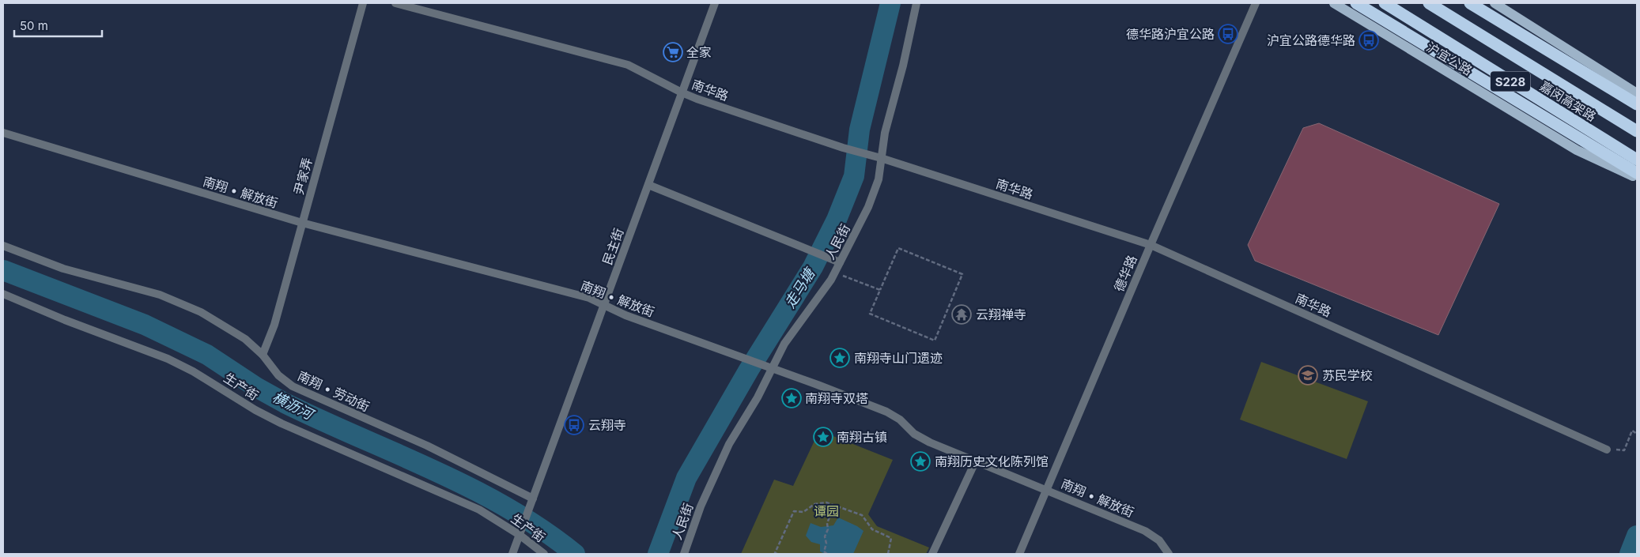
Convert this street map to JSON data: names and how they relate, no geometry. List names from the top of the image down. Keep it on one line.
{"streets":{"highway":["S228","嘉闵高架路"],"main road":["沪宜公路"],"street":["南华路","尹家弄","南翔 • 解放街","人民街","民主街","德华路","生产街","南翔 • 劳动街"]},"crossings":[["南华路","人民街"],["南华路","民主街"],["南华路","德华路"],["尹家弄","南翔 • 解放街"],["尹家弄","南翔 • 劳动街"],["南翔 • 解放街","人民街"],["南翔 • 解放街","民主街"],["南翔 • 解放街","德华路"],["民主街","生产街"],["民主街","南翔 • 劳动街"]],"water":["走马塘","横沥河"],"parks":["谭园"],"places":{"bus stop":["德华路沪宜公路","沪宜公路德华路","云翔寺"],"supermarket":["全家"],"temple":["云翔禅寺"],"place":["南翔寺山门遗迹","南翔寺双塔","南翔古镇","南翔历史文化陈列馆"],"school or university":["苏民学校"]},"scale_bar":"50 m"}
